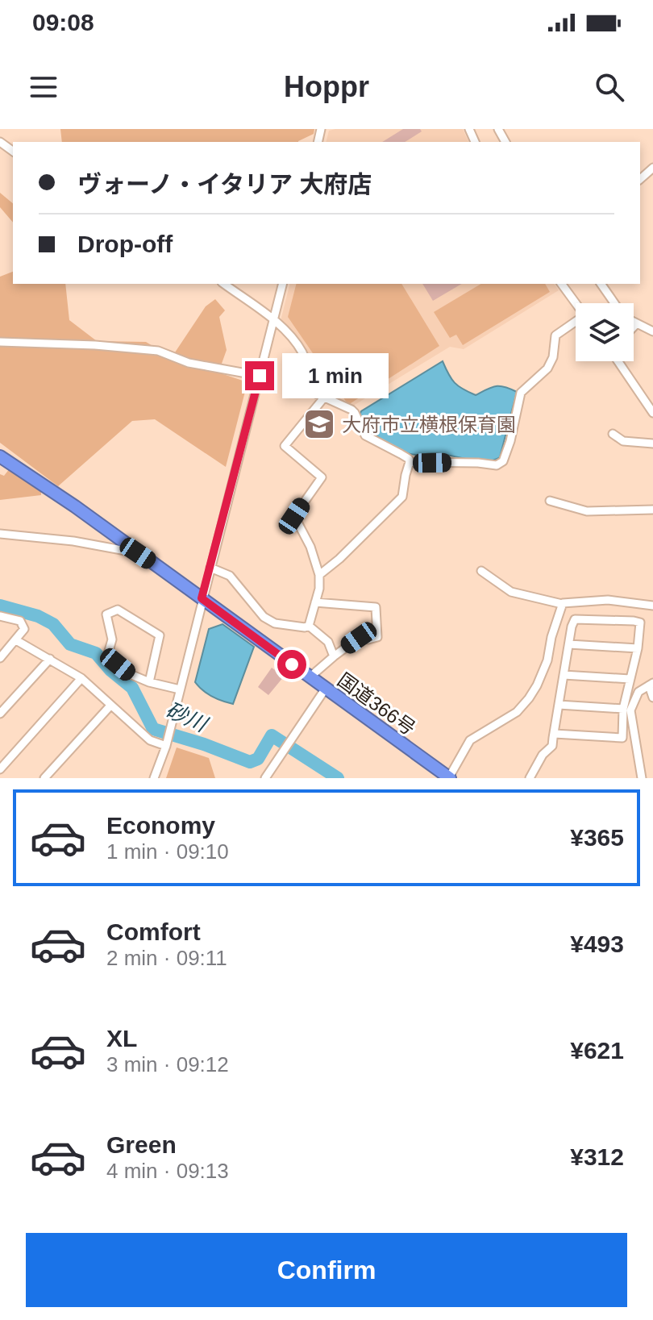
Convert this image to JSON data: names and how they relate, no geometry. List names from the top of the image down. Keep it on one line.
{"streets":{"highway":["国道366号"]},"water":["砂川"],"places":{"school or university":["大府市立横根保育園"]},"page":{"status":"09:08","header":"Hoppr","banner":["ヴォーノ・イタリア 大府店","Drop-off"],"bubble":"1 min","list":[{"name":"Economy","note":"1 min · 09:10","value":"¥365"},{"name":"Comfort","note":"2 min · 09:11","value":"¥493"},{"name":"XL","note":"3 min · 09:12","value":"¥621"},{"name":"Green","note":"4 min · 09:13","value":"¥312"}],"buttons":"Confirm"}}
